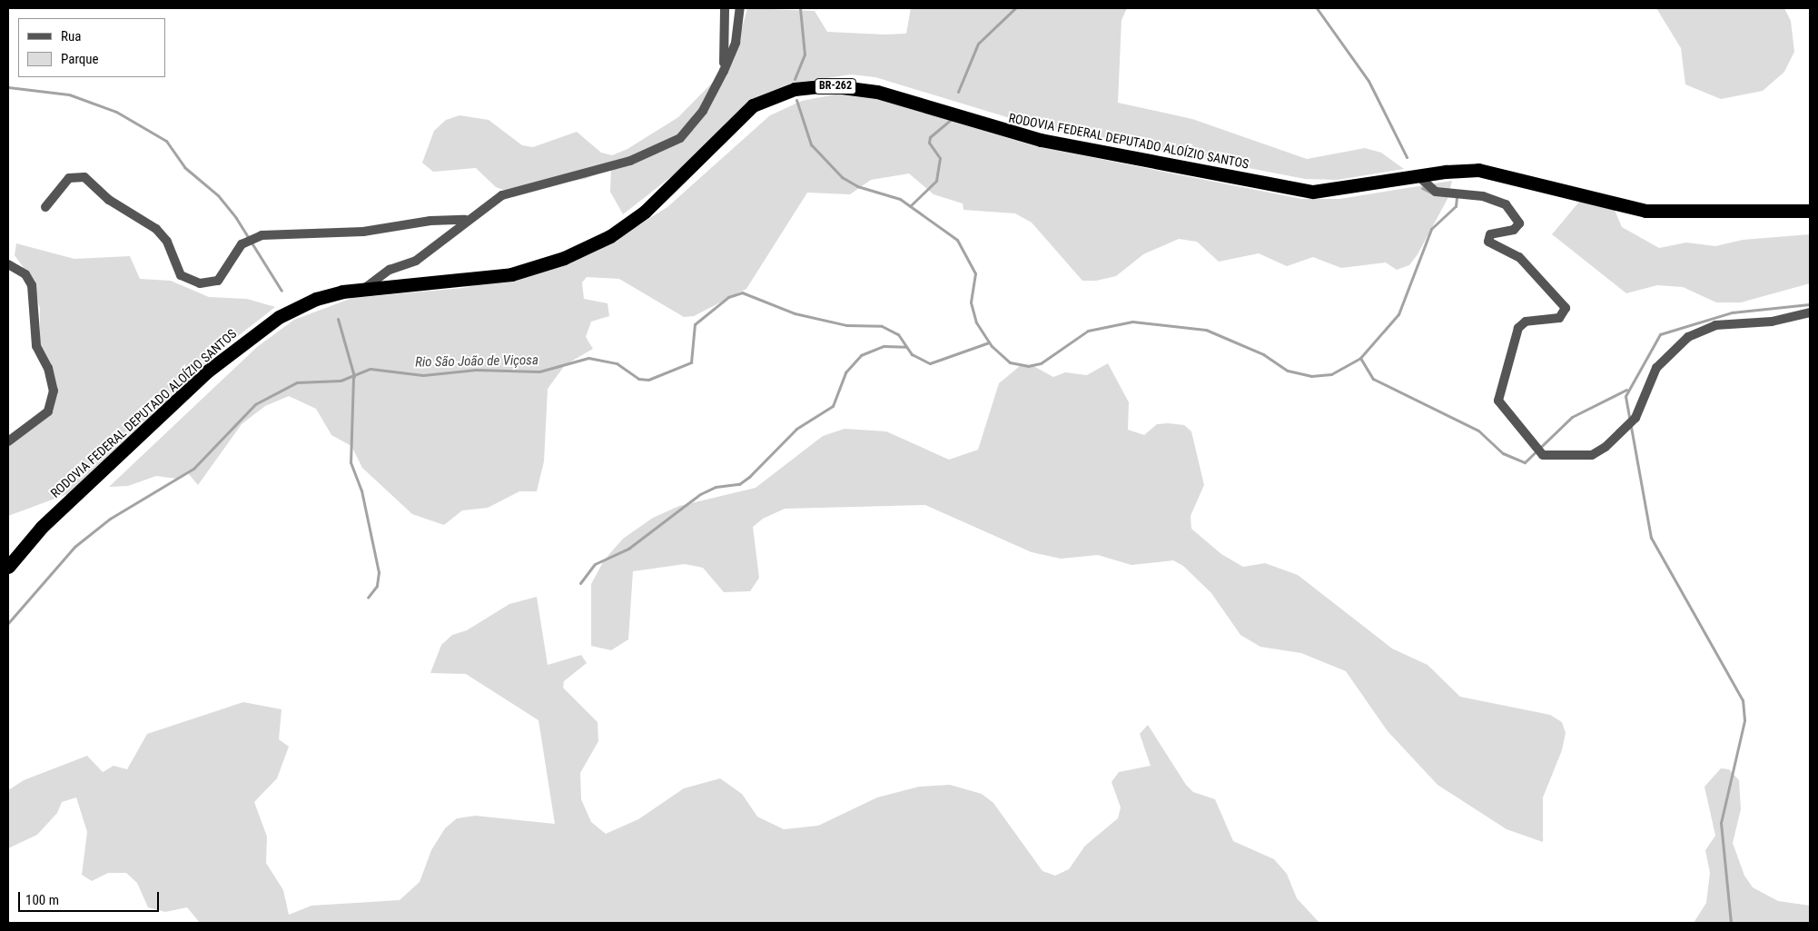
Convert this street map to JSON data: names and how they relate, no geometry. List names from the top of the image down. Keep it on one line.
{"streets":{"highway":["BR-262","RODOVIA FEDERAL DEPUTADO ALOÍZIO SANTOS"]},"water":["Rio São João de Viçosa"],"legend":["Rua","Parque"],"scale_bar":"100 m"}
